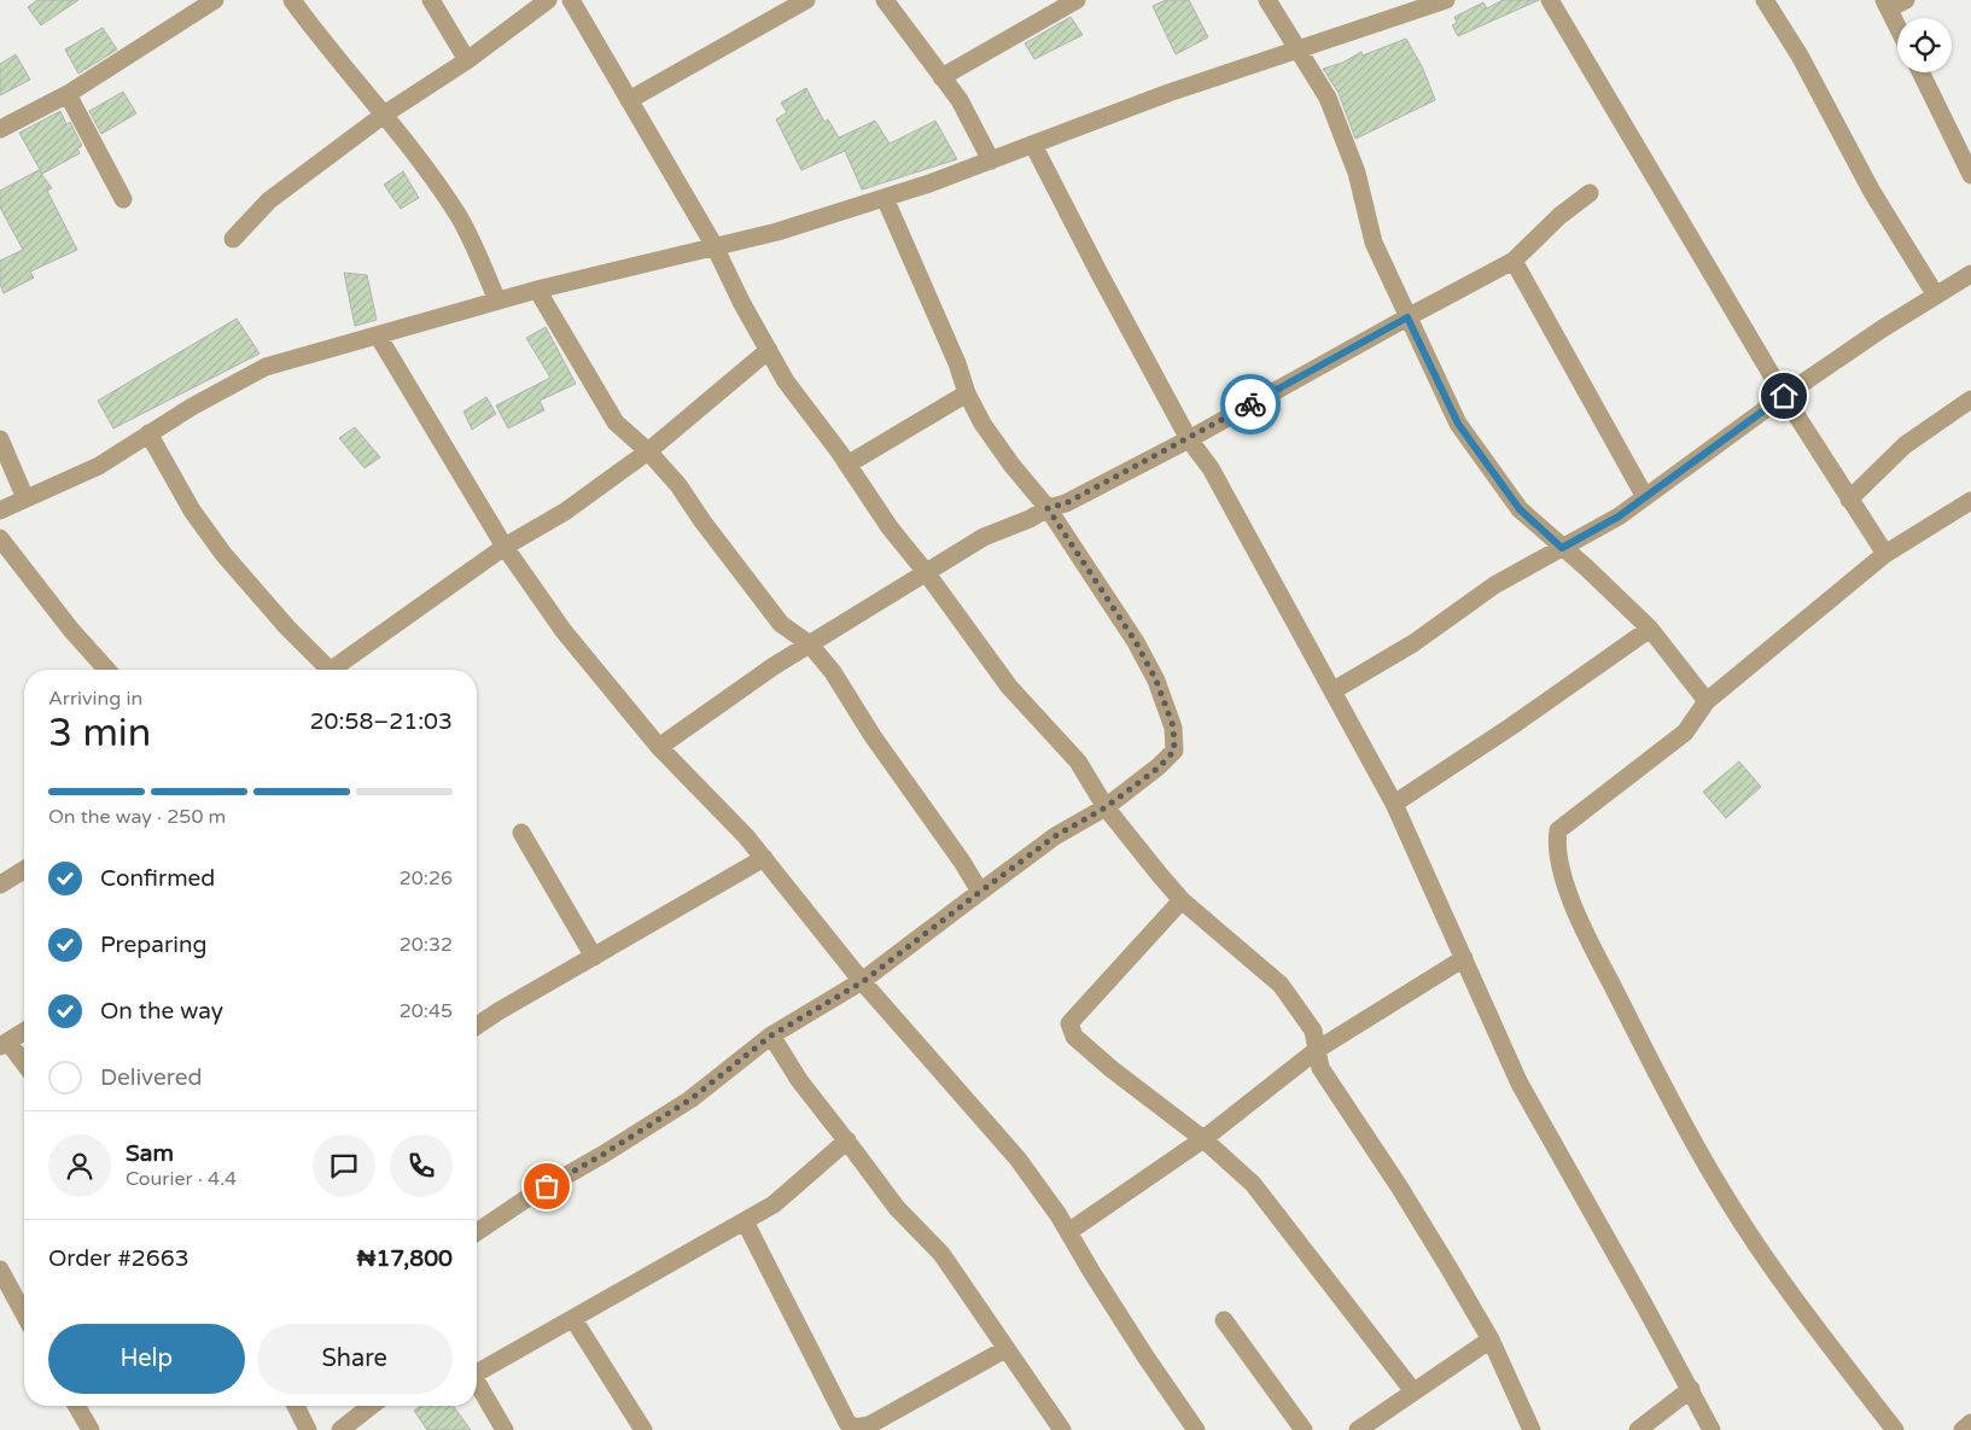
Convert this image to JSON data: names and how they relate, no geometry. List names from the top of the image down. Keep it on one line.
{"page":{"heading":["3 min","Arriving in","20:58–21:03"],"panel":["Sam","Courier · 4.4","Order #2663","₦17,800"],"bar":"On the way · 250 m","list":[["Confirmed","20:26"],["Preparing","20:32"],["On the way","20:45"],"Delivered"],"buttons":["Help","Share"]}}
